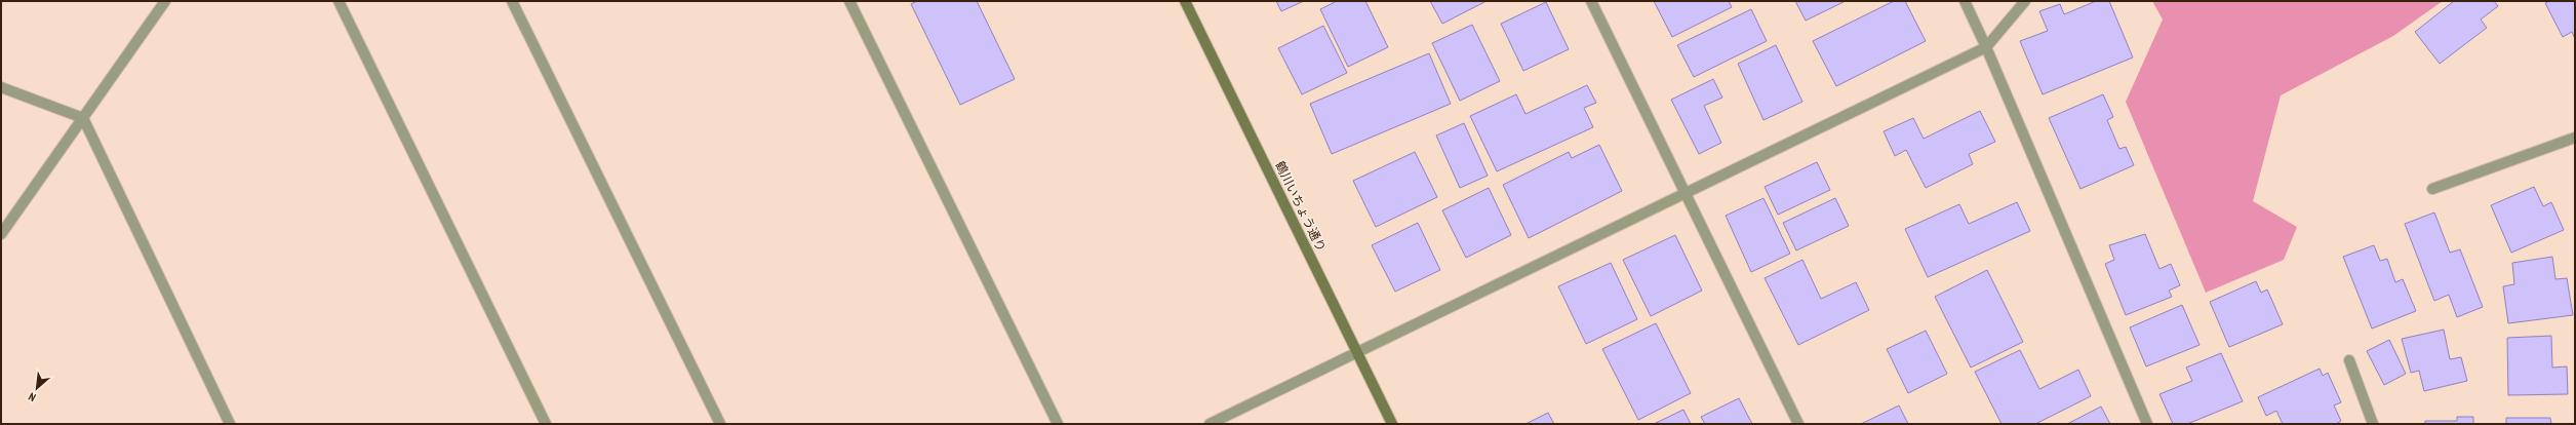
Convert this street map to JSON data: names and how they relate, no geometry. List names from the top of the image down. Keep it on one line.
{"streets":{"street":["鶴川いちょう通り"]},"north":"bottom left"}
